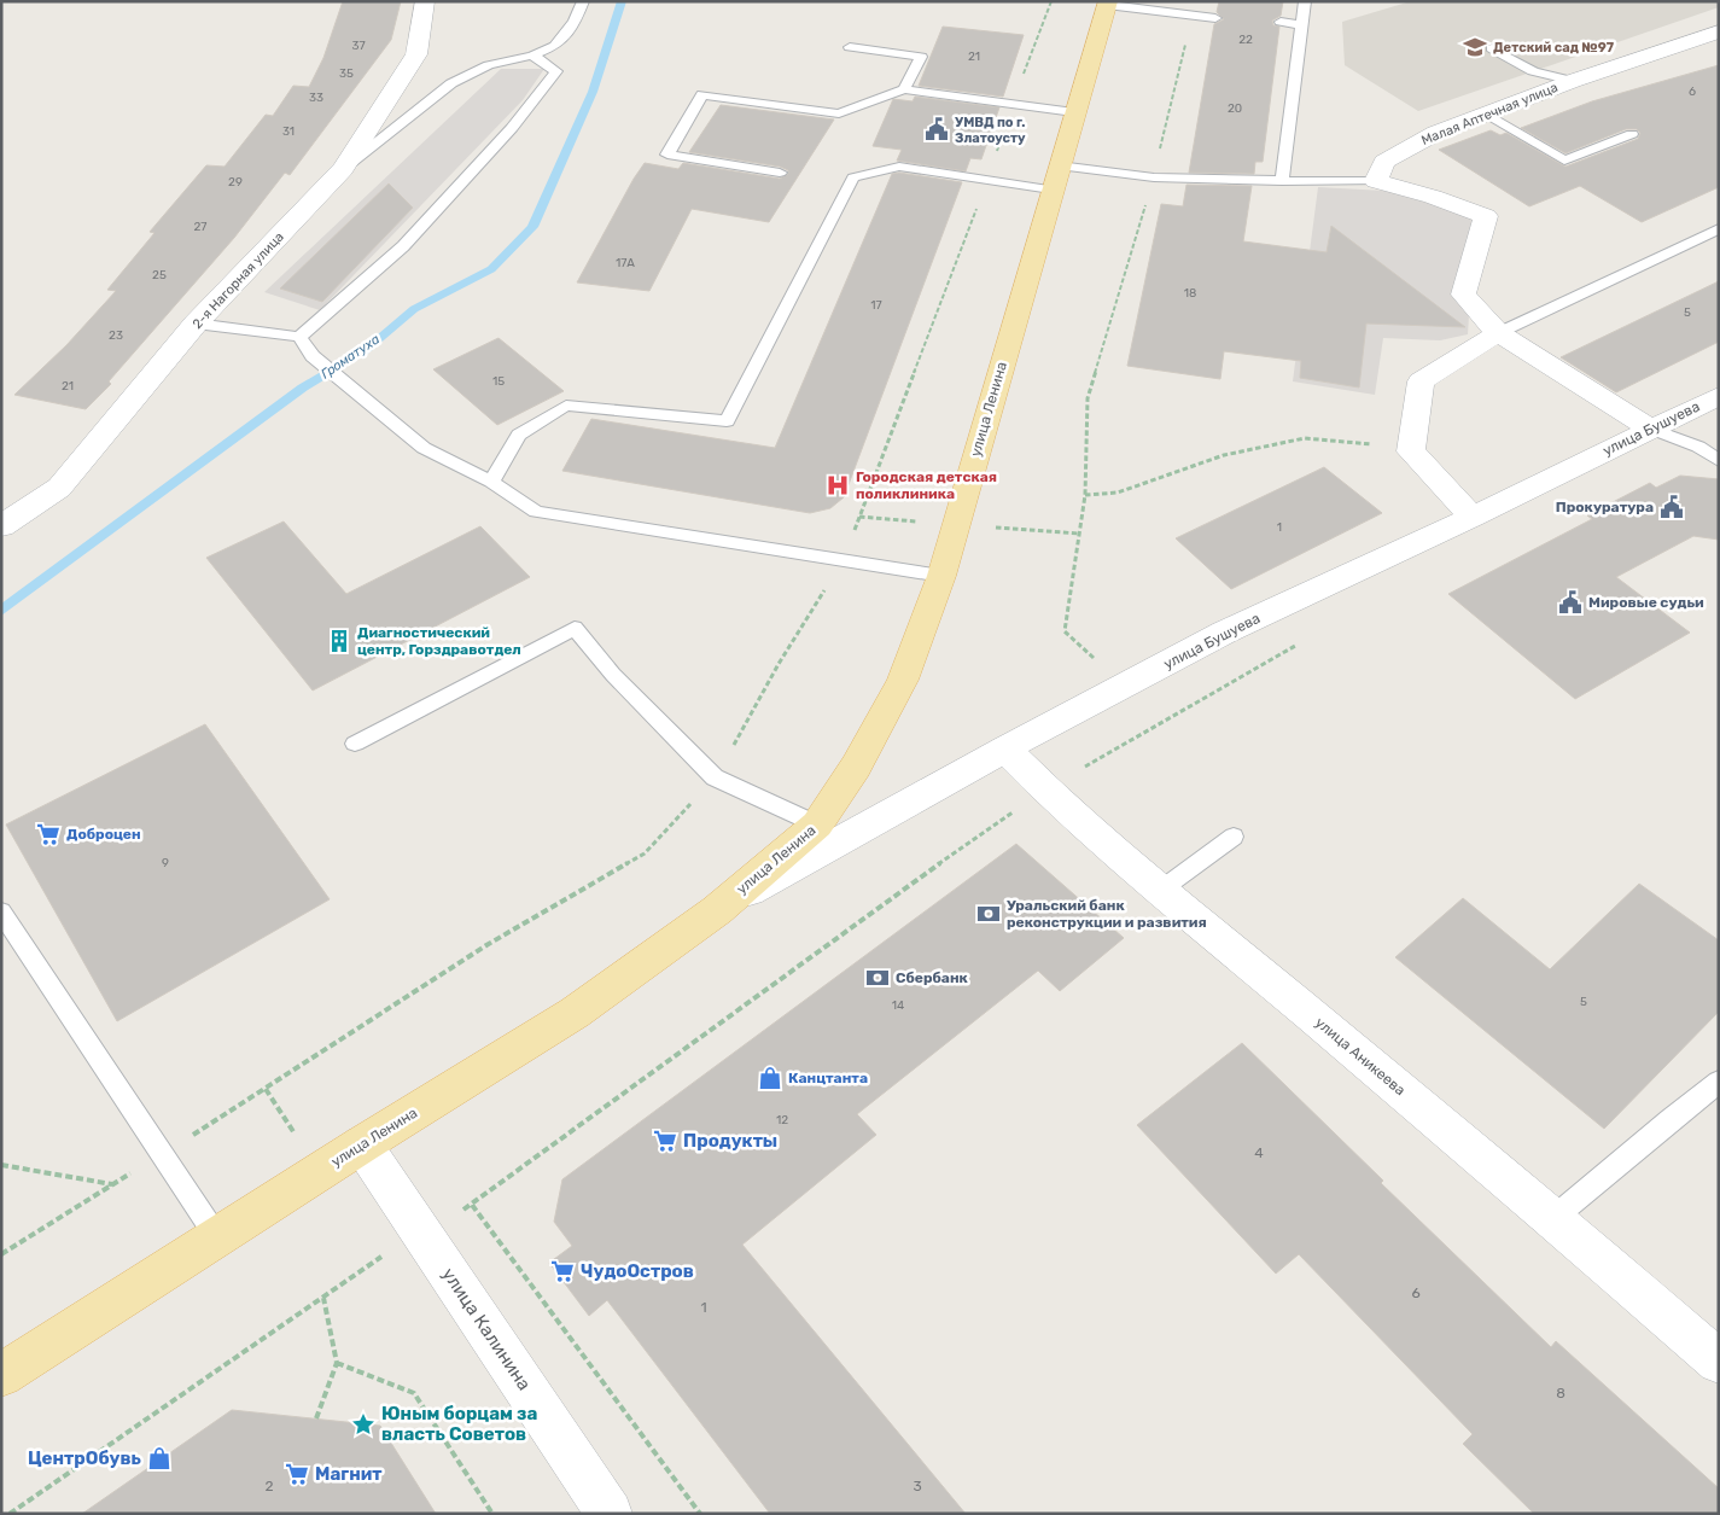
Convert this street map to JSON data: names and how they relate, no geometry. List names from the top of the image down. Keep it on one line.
{"streets":{"main road":["улица Ленина"],"street":["Малая Аптечная улица","2-я Нагорная улица","улица Бушуева","улица Аникеева","улица Калинина"]},"crossings":[["улица Ленина","улица Бушуева"],["улица Ленина","улица Калинина"],["улица Бушуева","улица Аникеева"]],"water":["Громатуха"],"places":{"school or university":["Детский сад №97"],"public building":["УМВД по г. Златоусту","Прокуратура","Мировые судьи"],"hospital":["Городская детская поликлиника"],"building":["Диагностический центр, Горздравотдел"],"supermarket":["Доброцен","Продукты","ЧудоОстров","Магнит"],"bank":["Уральский банк реконструкции и развития","Сбербанк"],"shop":["Канцтанта","ЦентрОбувь"],"place":["Юным борцам за власть Советов"]},"house_numbers":["22","37","21","35","6","33","20","31","29","27","17А","25","18","17","5","23","15","21","1","9","5","14","12","4","6","1","8","2","3"]}
